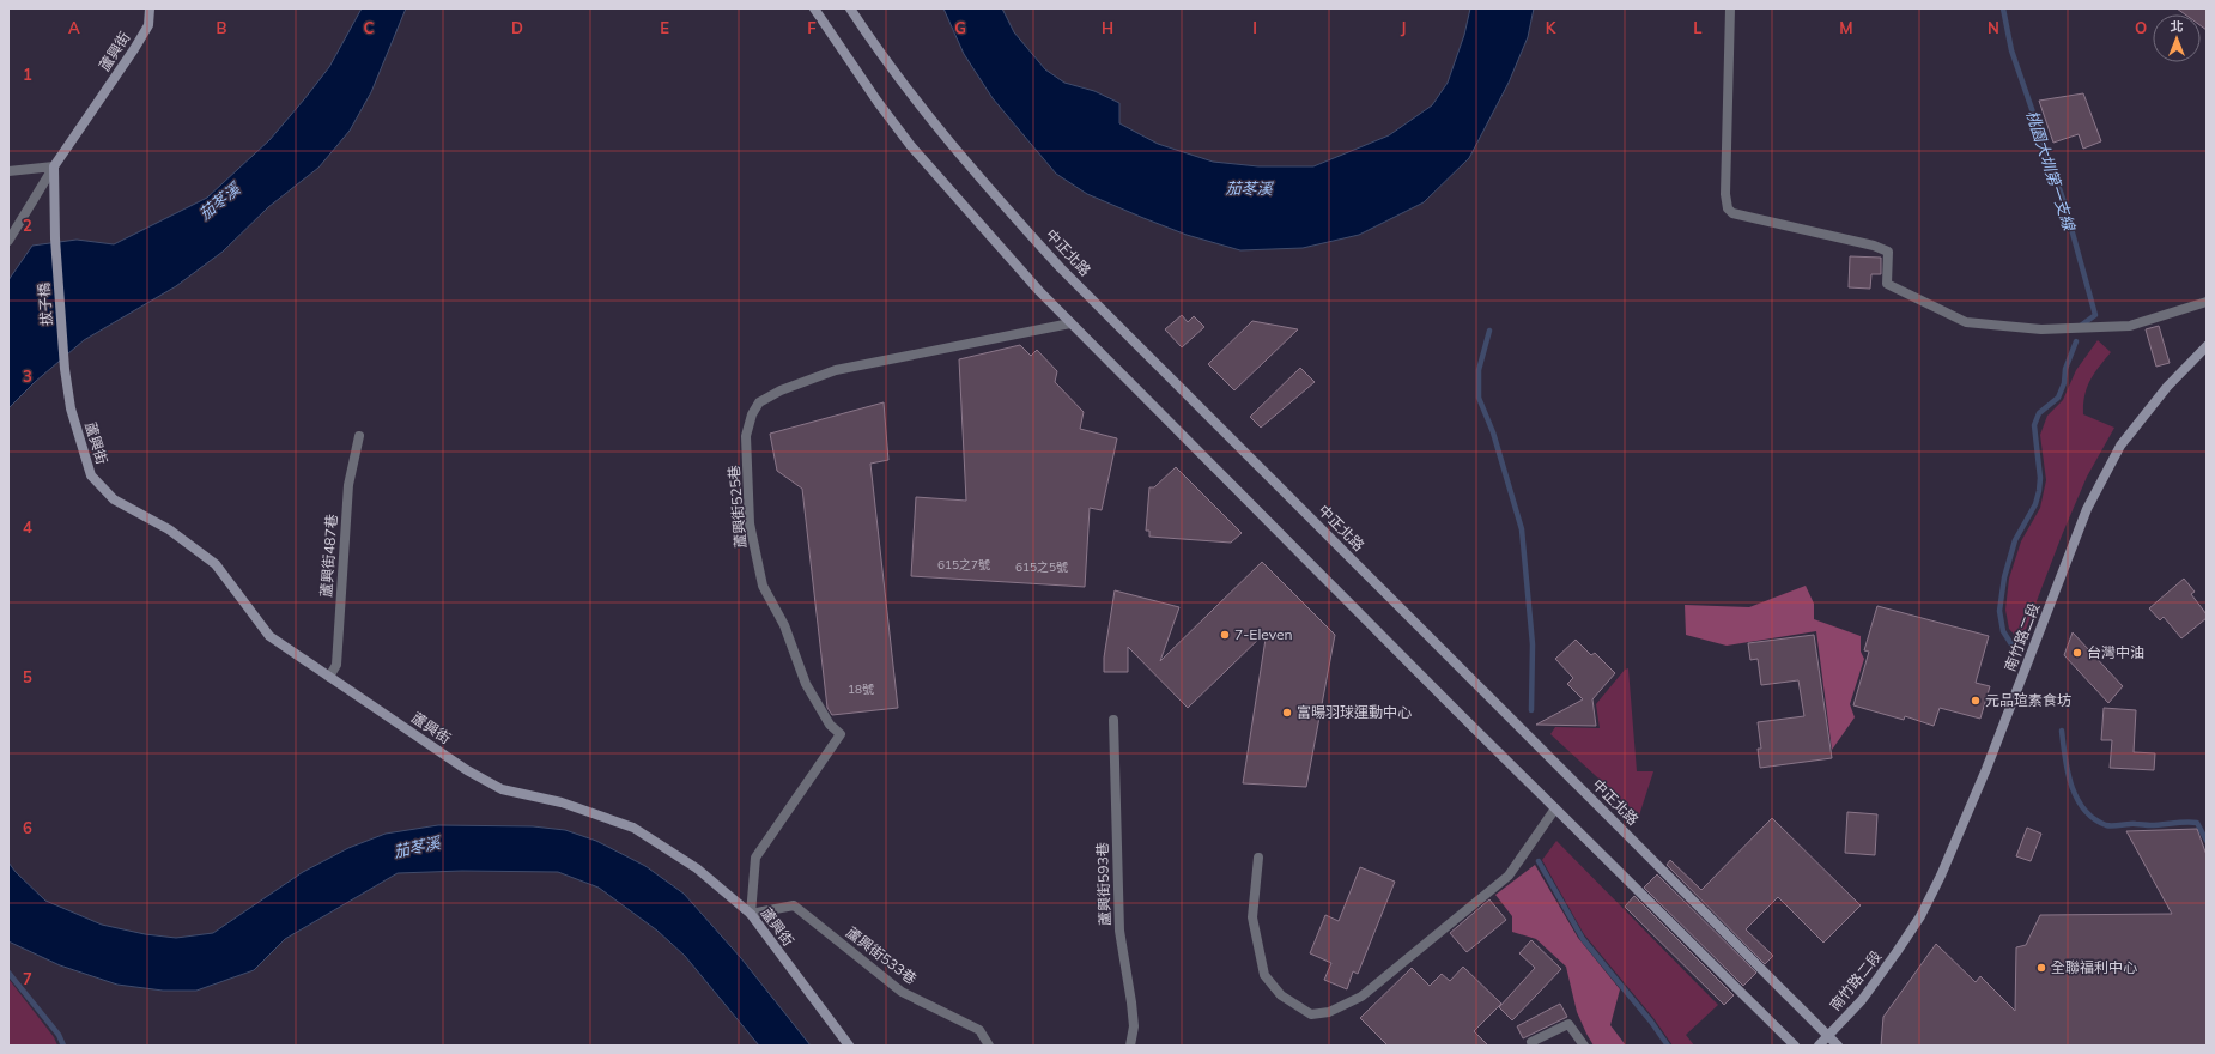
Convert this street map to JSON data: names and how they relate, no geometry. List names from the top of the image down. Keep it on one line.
{"streets":{"street":["蘆興街","中正北路","拔子橋","蘆興街525巷","蘆興街487巷","南竹路二段","蘆興街593巷","蘆興街533巷"]},"crossings":[["蘆興街","拔子橋"],["蘆興街","蘆興街525巷"],["蘆興街","蘆興街487巷"],["蘆興街","蘆興街533巷"],["中正北路","南竹路二段"],["蘆興街525巷","蘆興街533巷"]],"water":["桃園大圳第一支線","茄苳溪"],"places":["7-Eleven","台灣中油","元品瑄素食坊","富暘羽球運動中心","全聯福利中心"],"house_numbers":["615之7號","615之5號","18號"],"north":"top","grid":{"columns":["A","B","C","D","E","F","G","H","I","J","K","L","M","N","O"],"rows":["1","2","3","4","5","6","7"]}}
